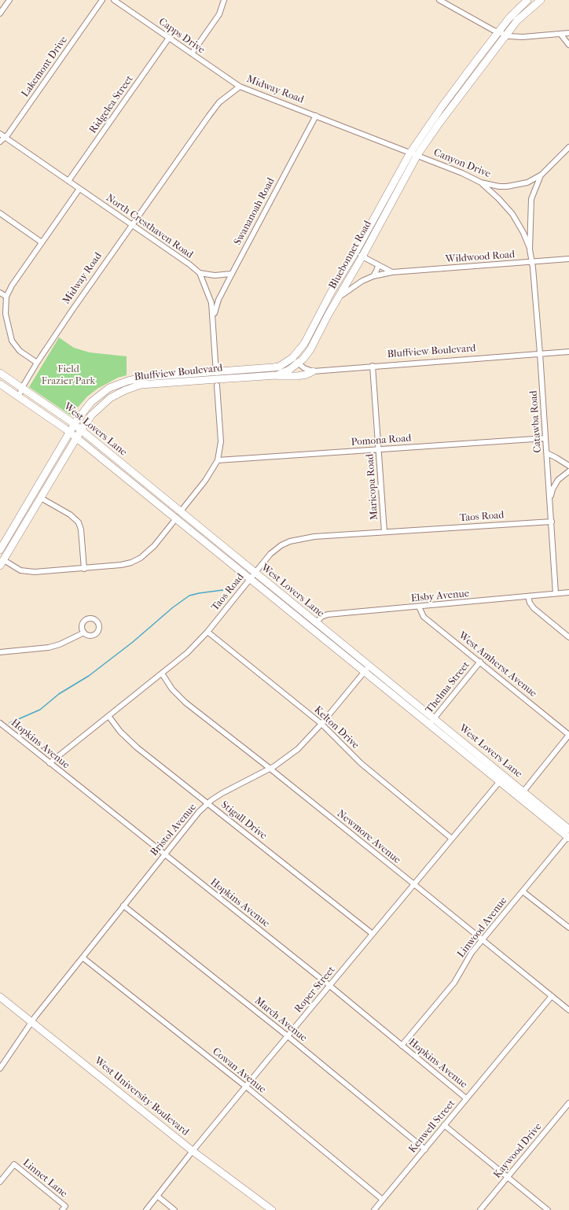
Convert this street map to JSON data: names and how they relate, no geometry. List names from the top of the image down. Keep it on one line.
{"streets":{"main road":["Bluebonnet Road","Bluffview Boulevard","West Lovers Lane","West University Boulevard"],"street":["Capps Drive","Lakemont Drive","Midway Road","Ridgelea Street","Canyon Drive","Swananoah Road","North Cresthaven Road","Wildwood Road","Catawba Road","Pomona Road","Maricopa Road","Taos Road","Elsby Avenue","West Amherst Avenue","Thelma Street","Kelton Drive","Hopkins Avenue","Stigall Drive","Bristol Avenue","Newmore Avenue","Linwood Avenue","Roper Street","March Avenue","Cowan Avenue","Kenwell Street","Kaywood Drive","Linnet Lane"]},"crossings":[["Capps Drive","Midway Road"],["Capps Drive","Ridgelea Street"],["Lakemont Drive","North Cresthaven Road"],["Midway Road","Canyon Drive"],["Midway Road","Swananoah Road"],["Midway Road","North Cresthaven Road"],["Midway Road","Bluebonnet Road"],["Midway Road","West Lovers Lane"],["Ridgelea Street","North Cresthaven Road"],["Canyon Drive","Bluebonnet Road"],["Canyon Drive","Catawba Road"],["Swananoah Road","North Cresthaven Road"],["North Cresthaven Road","Bluffview Boulevard"],["North Cresthaven Road","West Lovers Lane"],["North Cresthaven Road","Pomona Road"],["Bluebonnet Road","Wildwood Road"],["Bluebonnet Road","Bluffview Boulevard"],["Wildwood Road","Catawba Road"],["Bluffview Boulevard","Catawba Road"],["Bluffview Boulevard","West Lovers Lane"],["Bluffview Boulevard","Maricopa Road"],["Catawba Road","Pomona Road"],["Catawba Road","Taos Road"],["Catawba Road","Elsby Avenue"],["West Lovers Lane","Taos Road"],["West Lovers Lane","Elsby Avenue"],["West Lovers Lane","Thelma Street"],["West Lovers Lane","Bristol Avenue"],["West Lovers Lane","Linwood Avenue"],["West Lovers Lane","Roper Street"],["Pomona Road","Maricopa Road"],["Maricopa Road","Taos Road"],["Taos Road","Kelton Drive"],["Taos Road","Hopkins Avenue"],["Taos Road","Stigall Drive"],["Taos Road","Newmore Avenue"],["Elsby Avenue","West Amherst Avenue"],["West Amherst Avenue","Thelma Street"],["Kelton Drive","Bristol Avenue"],["Kelton Drive","Roper Street"],["Hopkins Avenue","Bristol Avenue"],["Hopkins Avenue","Linwood Avenue"],["Hopkins Avenue","Roper Street"],["Hopkins Avenue","Kenwell Street"],["Stigall Drive","Bristol Avenue"],["Stigall Drive","Roper Street"],["Bristol Avenue","Newmore Avenue"],["Bristol Avenue","March Avenue"],["Bristol Avenue","Cowan Avenue"],["Bristol Avenue","West University Boulevard"],["Newmore Avenue","Linwood Avenue"],["Newmore Avenue","Roper Street"],["Newmore Avenue","Kenwell Street"],["Roper Street","March Avenue"],["Roper Street","Cowan Avenue"],["Roper Street","West University Boulevard"],["March Avenue","Kenwell Street"],["Cowan Avenue","Kenwell Street"]],"parks":["Field Frazier Park"]}
